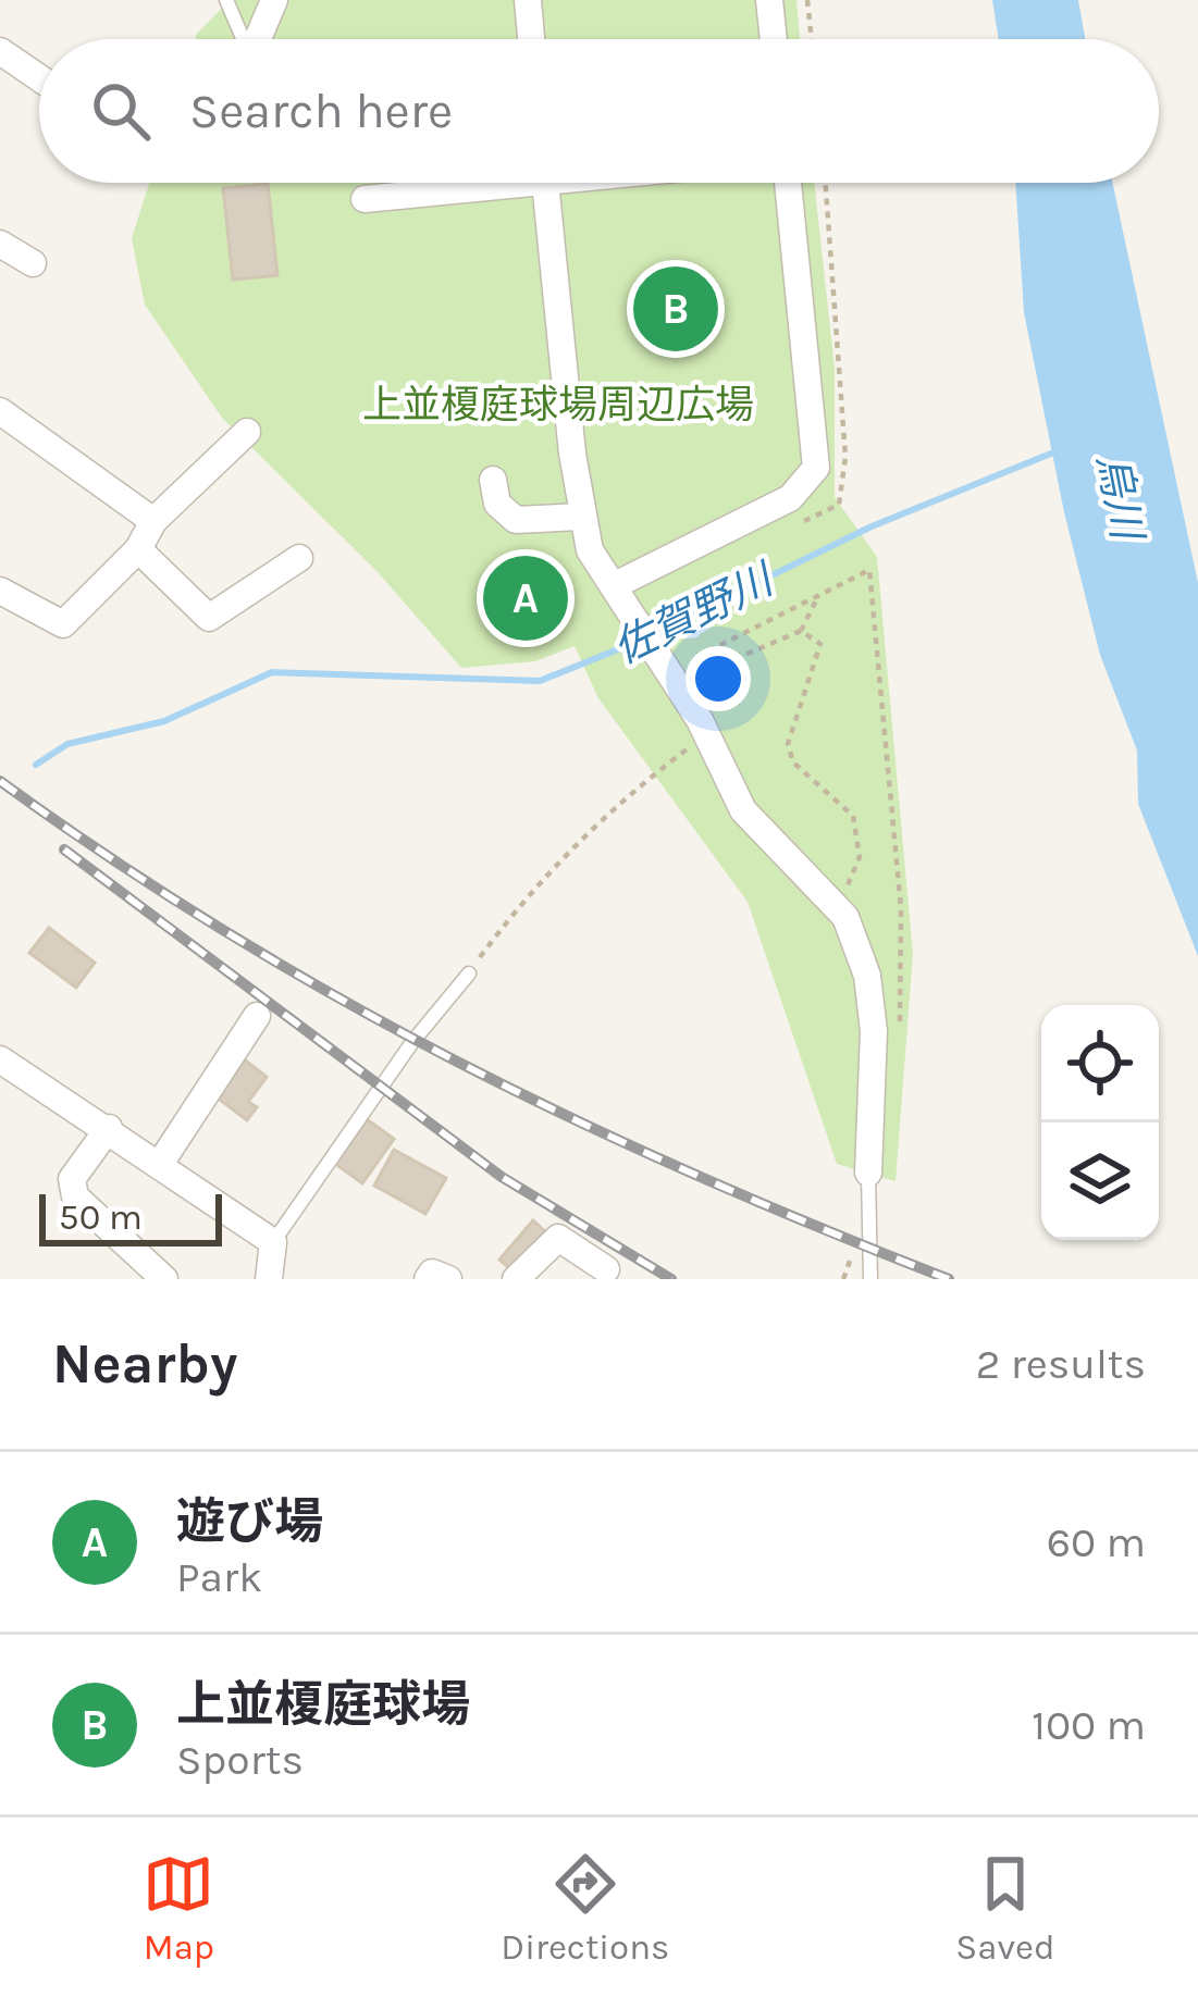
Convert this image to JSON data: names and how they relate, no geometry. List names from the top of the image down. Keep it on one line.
{"water":["烏川","佐賀野川"],"parks":["上並榎庭球場周辺広場"],"scale_bar":"50 m","page":{"search":"Search here","pins":["B","A"],"scale":"50 m","heading":["Nearby","2 results"],"list":[{"mark":"A","name":"遊び場","note":"Park","value":"60 m"},{"mark":"B","name":"上並榎庭球場","note":"Sports","value":"100 m"}],"nav":["Map","Directions","Saved"]}}
